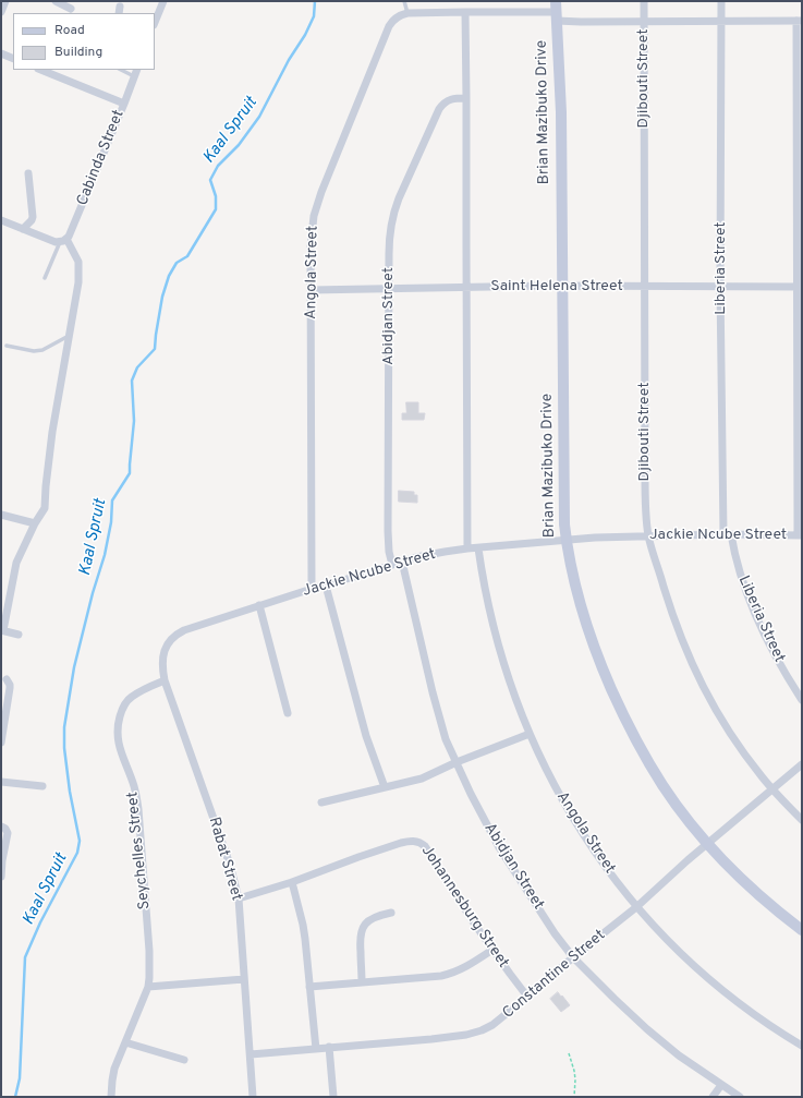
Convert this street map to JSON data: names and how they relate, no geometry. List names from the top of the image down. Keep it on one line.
{"streets":{"street":["Djibouti Street","Brian Mazibuko Drive","Cabinda Street","Liberia Street","Angola Street","Saint Helena Street","Abidjan Street","Jackie Ncube Street","Seychelles Street","Rabat Street","Johannesburg Street","Constantine Street"]},"crossings":[["Djibouti Street","Saint Helena Street"],["Djibouti Street","Jackie Ncube Street"],["Djibouti Street","Constantine Street"],["Brian Mazibuko Drive","Saint Helena Street"],["Brian Mazibuko Drive","Jackie Ncube Street"],["Brian Mazibuko Drive","Constantine Street"],["Liberia Street","Saint Helena Street"],["Liberia Street","Jackie Ncube Street"],["Angola Street","Saint Helena Street"],["Angola Street","Jackie Ncube Street"],["Angola Street","Constantine Street"],["Saint Helena Street","Abidjan Street"],["Abidjan Street","Jackie Ncube Street"],["Abidjan Street","Constantine Street"],["Jackie Ncube Street","Rabat Street"],["Seychelles Street","Rabat Street"],["Rabat Street","Constantine Street"],["Johannesburg Street","Constantine Street"]],"water":["Kaal Spruit"],"legend":["Road","Building"]}
